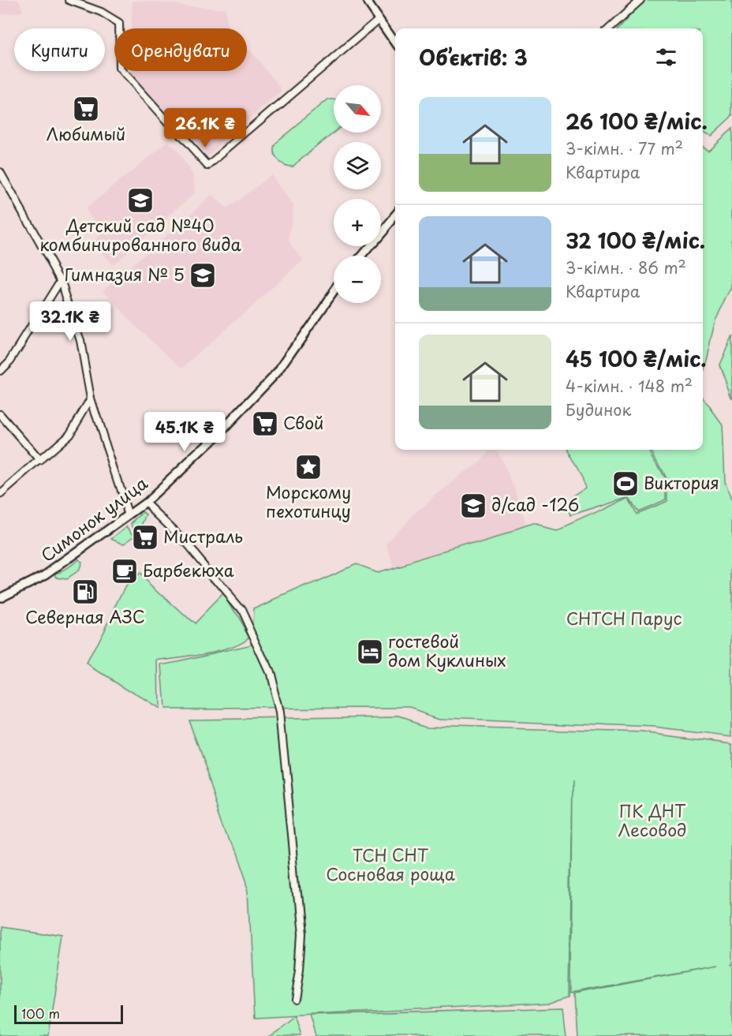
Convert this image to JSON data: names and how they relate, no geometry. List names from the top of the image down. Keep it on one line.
{"streets":{"street":["Симонок улица"]},"parks":["СНТСН Парус","ПК ДНТ Лесовод","ТСН СНТ Сосновая роща"],"places":{"supermarket":["Любимый","Свой","Мистраль"],"school or university":["Детский сад №40 комбинированного вида","Гимназия № 5","д/сад -126"],"place":["Морскому пехотинцу"],"sports":["Виктория"],"cafe":["Барбекюха"],"fuel station":["Северная АЗС"],"hotel":["гостевой дом Куклиных"]},"scale_bar":"100 m","north":"bottom right","page":{"chip":["Купити","Орендувати"],"heading":"Об’єктів: 3","map_buttons":["+","−"],"list":[{"name":"26 100 ₴/міс.","note":"3-кімн. · 77 m² · Квартира"},{"name":"32 100 ₴/міс.","note":"3-кімн. · 86 m² · Квартира"},{"name":"45 100 ₴/міс.","note":"4-кімн. · 148 m² · Будинок"}],"price":["26.1K ₴","32.1K ₴","45.1K ₴"],"scale":"100 m"}}
